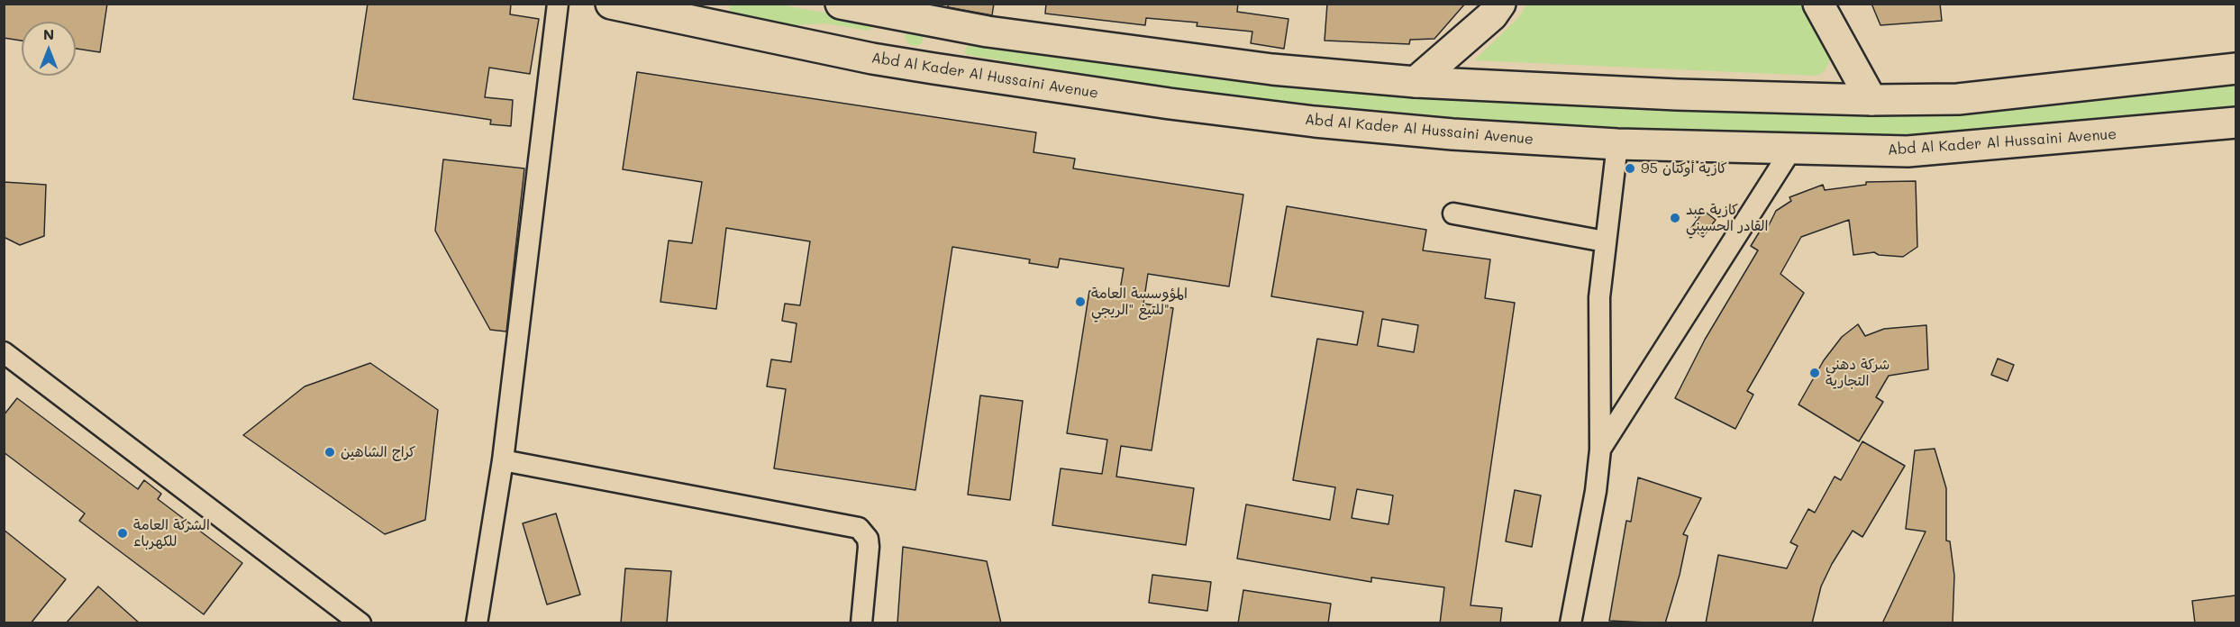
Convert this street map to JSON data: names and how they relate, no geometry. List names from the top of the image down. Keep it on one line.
{"streets":{"main road":["Abd Al Kader Al Hussaini Avenue"]},"places":["كازية أوكتان 95","كازية عبد القادر الحسيني","المؤوسسة العامة للتيغ \"الريجي\"","شركة دهني التجارية","كراج الشاهين","الشركة العامة للكهرباء"],"north":"top"}
